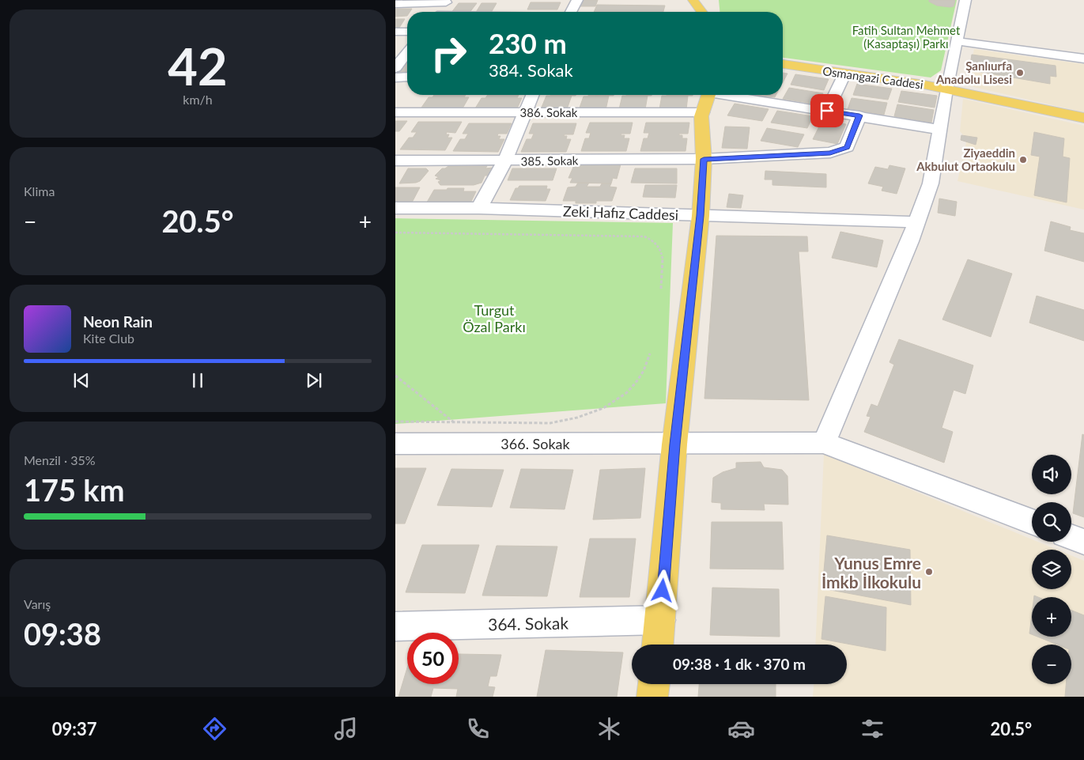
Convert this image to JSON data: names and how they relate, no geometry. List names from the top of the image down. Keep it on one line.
{"streets":{"main road":["Osmangazi Caddesi"],"street":["386. Sokak","385. Sokak","Zeki Hafız Caddesi","366. Sokak","364. Sokak"]},"parks":["Fatih Sultan Mehmet (Kasaptaşı) Parkı","Turgut Özal Parkı"],"places":["Şanlıurfa Anadolu Lisesi","Ziyaeddin Akbulut Ortaokulu","Yunus Emre İmkb İlkokulu"],"page":{"tile":[["42","km/h"],"Klima",["Menzil · 35%","175 km"],["Varış","09:38"]],"turn":["230 m","384. Sokak"],"heat":["−","20.5°","+"],"song":["Neon Rain","Kite Club"],"map_buttons":["+","−"],"limit":"50","trip":"09:38 · 1 dk · 370 m","tabs":["09:37","20.5°"]}}
